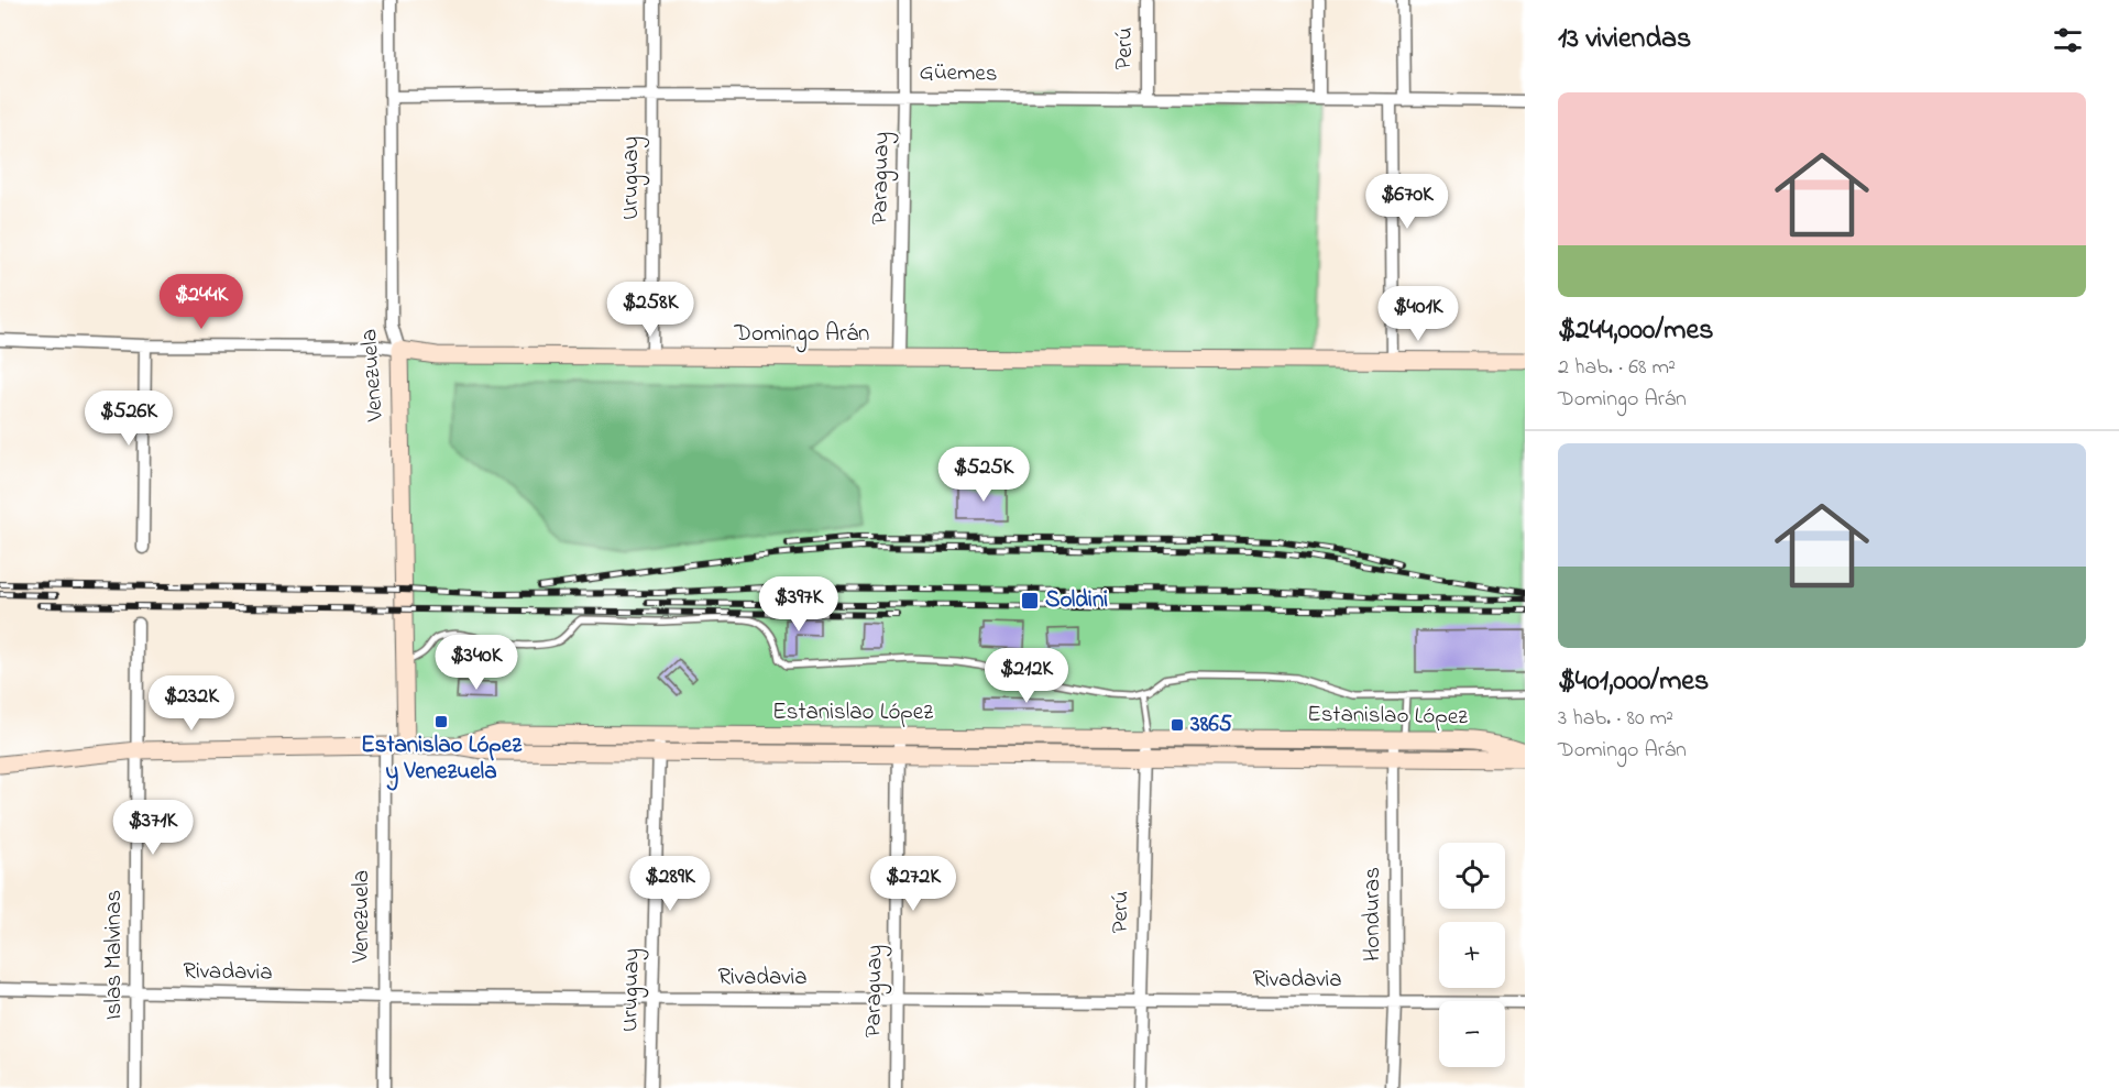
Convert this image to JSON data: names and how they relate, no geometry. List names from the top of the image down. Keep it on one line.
{"streets":{"main road":["Domingo Arán","Venezuela","Estanislao López"],"street":["Perú","Güemes","Uruguay","Paraguay","Honduras","Islas Malvinas","Rivadavia"]},"crossings":[["Perú","Güemes"],["Perú","Estanislao López"],["Perú","Rivadavia"],["Güemes","Uruguay"],["Güemes","Paraguay"],["Güemes","Venezuela"],["Uruguay","Domingo Arán"],["Uruguay","Estanislao López"],["Uruguay","Rivadavia"],["Paraguay","Domingo Arán"],["Paraguay","Estanislao López"],["Paraguay","Rivadavia"],["Domingo Arán","Venezuela"],["Venezuela","Estanislao López"],["Venezuela","Rivadavia"],["Estanislao López","Honduras"],["Estanislao López","Islas Malvinas"],["Honduras","Rivadavia"],["Islas Malvinas","Rivadavia"]],"places":{"transit":["Soldini","Estanislao López y Venezuela","3865"]},"page":{"heading":"13 viviendas","list":[{"name":"$244,000/mes","note":"2 hab. · 68 m² · Domingo Arán"},{"name":"$401,000/mes","note":"3 hab. · 80 m² · Domingo Arán"}],"price":["$670K","$244K","$258K","$401K","$526K","$525K","$397K","$340K","$212K","$232K","$371K","$289K","$272K"],"map_buttons":["+","−"]}}
